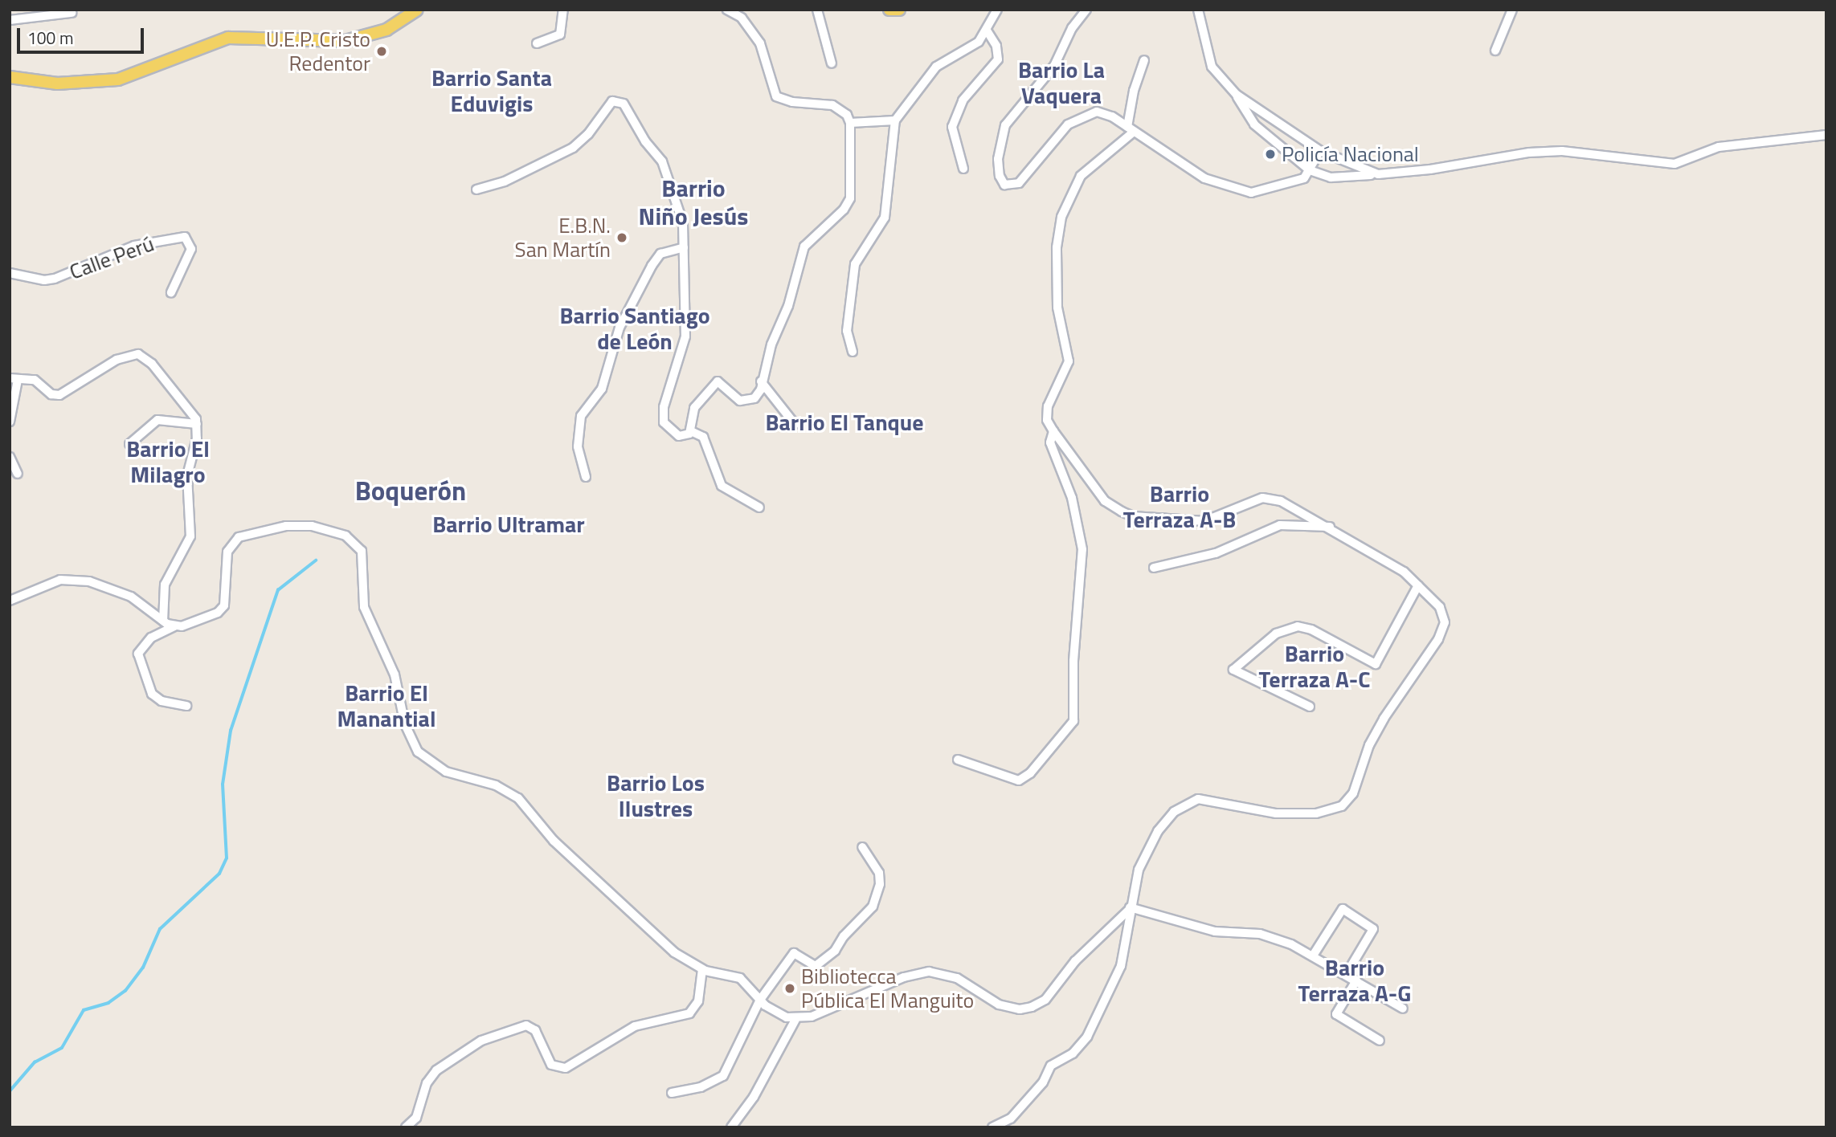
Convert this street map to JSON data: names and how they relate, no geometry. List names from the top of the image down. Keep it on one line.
{"streets":{"street":["Calle Perú"]},"districts":["Barrio La Vaquera","Barrio Santa Eduvigis","Barrio Niño Jesús","Barrio Santiago de León","Barrio El Tanque","Barrio El Milagro","Boquerón","Barrio Terraza A-B","Barrio Ultramar","Barrio Terraza A-C","Barrio El Manantial","Barrio Los Ilustres","Barrio Terraza A-G"],"places":["U.E.P. Cristo Redentor","Policía Nacional","E.B.N. San Martín","Bibliotecca Pública El Manguito"],"scale_bar":"100 m"}
